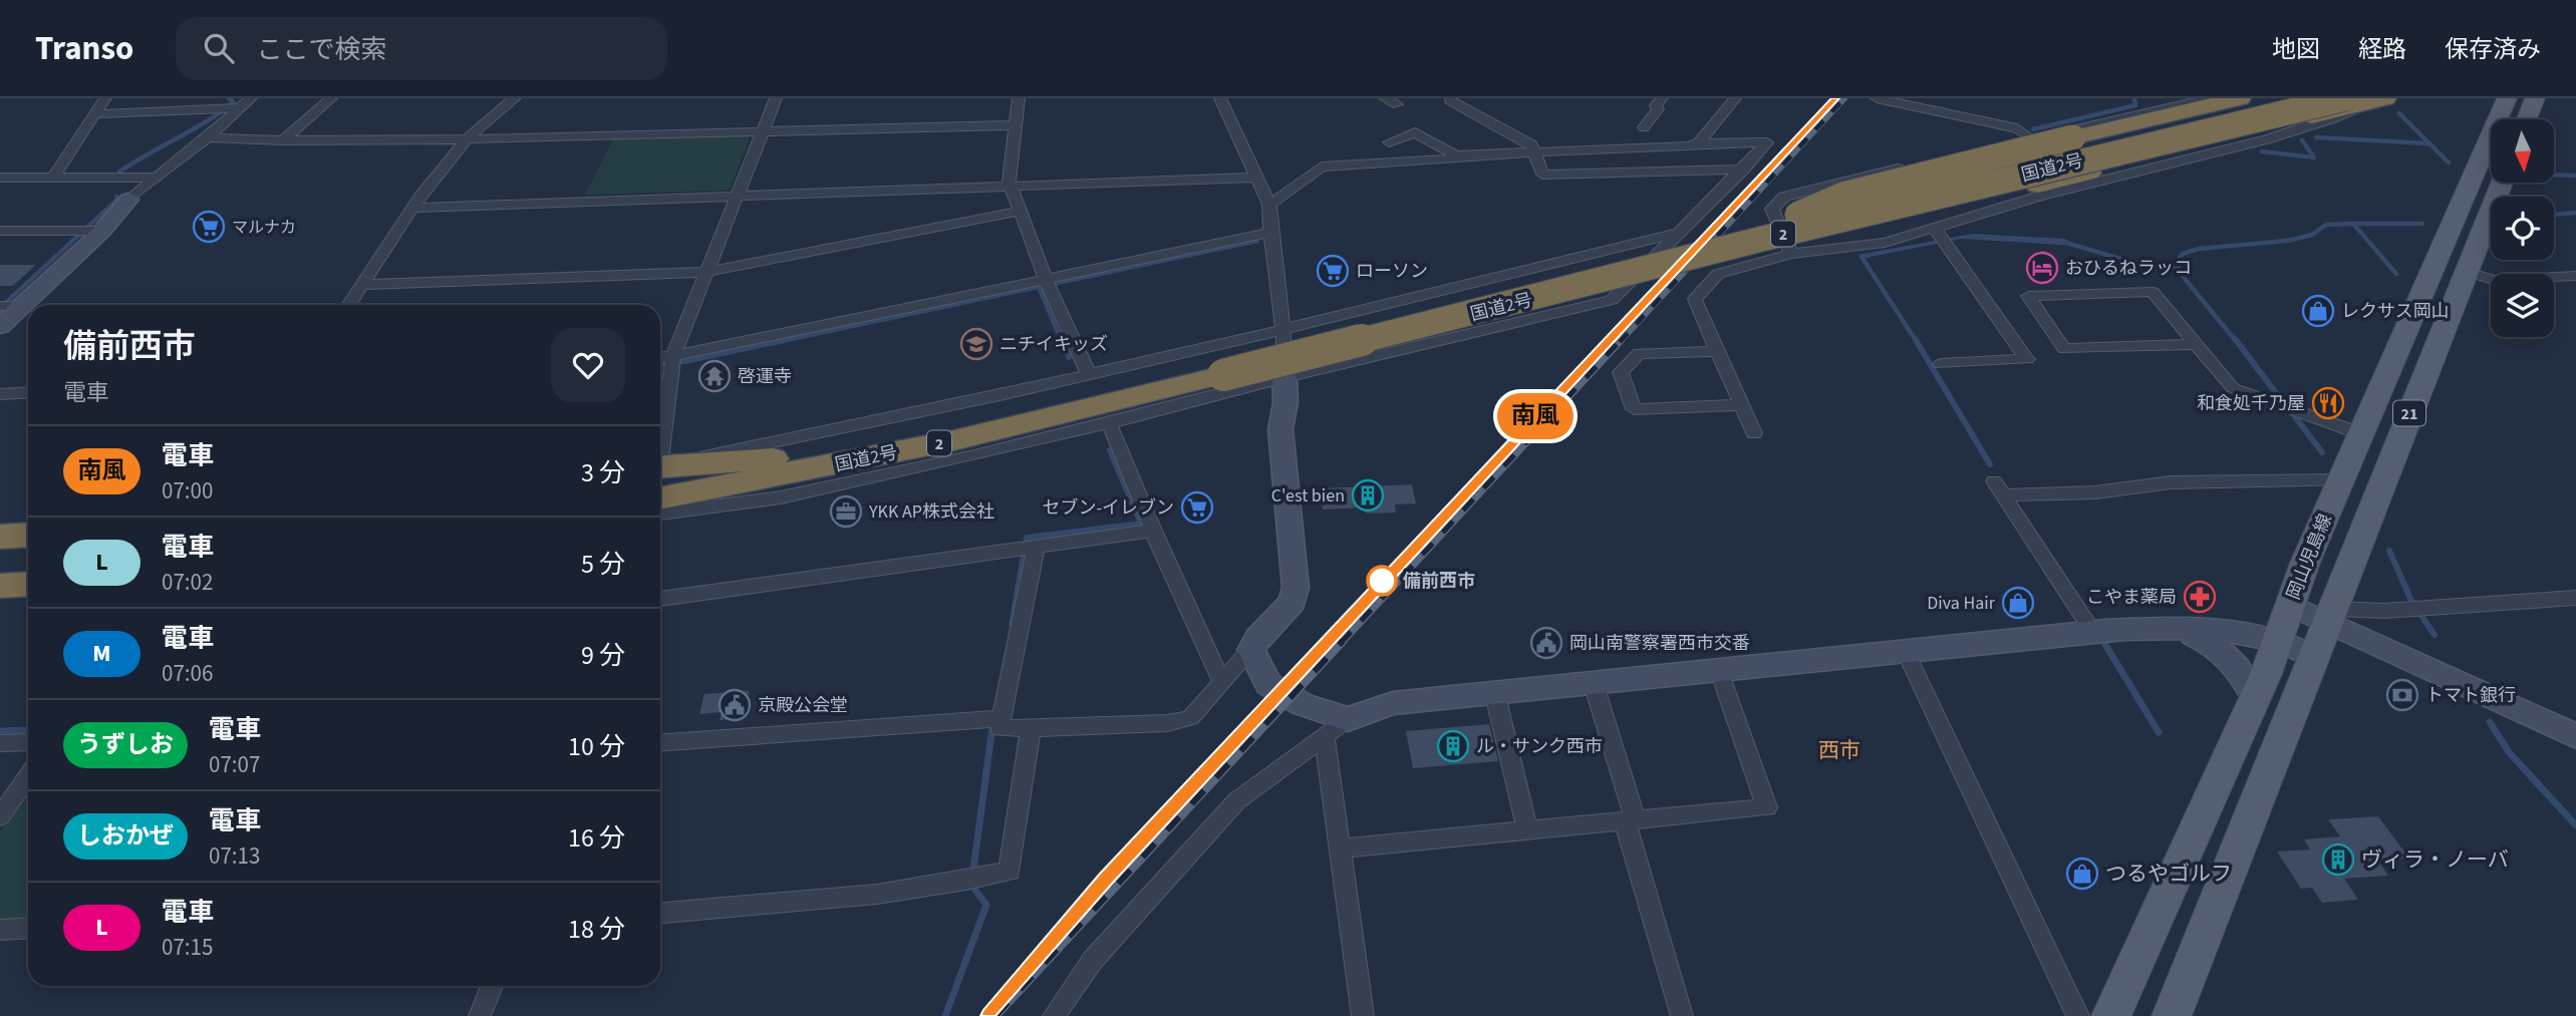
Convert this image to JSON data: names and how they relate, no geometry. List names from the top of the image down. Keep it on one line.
{"streets":{"highway":["国道2号","2"],"main road":["21","岡山児島線"]},"districts":["西市"],"places":{"supermarket":["マルナカ","ローソン","セブン-イレブン"],"hotel":["おひるねラッコ"],"shop":["レクサス岡山","Diva Hair","つるやゴルフ"],"school or university":["ニチイキッズ"],"temple":["啓運寺"],"restaurant":["和食処千乃屋"],"building":["C'est bien","ル・サンク西市","ヴィラ・ノーバ"],"office":["YKK AP株式会社"],"other":["備前西市"],"pharmacy":["こやま薬局"],"public building":["岡山南警察署西市交番","京殿公会堂"],"bank":["トマト銀行"]},"north":"bottom","page":{"header":"Transo","search":"ここで検索","nav":["地図","経路","保存済み"],"on_map":"南風","heading":["備前西市","電車"],"list":[{"mark":"南風","name":"電車","note":"07:00","value":"3 分"},{"mark":"L","name":"電車","note":"07:02","value":"5 分"},{"mark":"M","name":"電車","note":"07:06","value":"9 分"},{"mark":"うずしお","name":"電車","note":"07:07","value":"10 分"},{"mark":"しおかぜ","name":"電車","note":"07:13","value":"16 分"},{"mark":"L","name":"電車","note":"07:15","value":"18 分"}]}}
